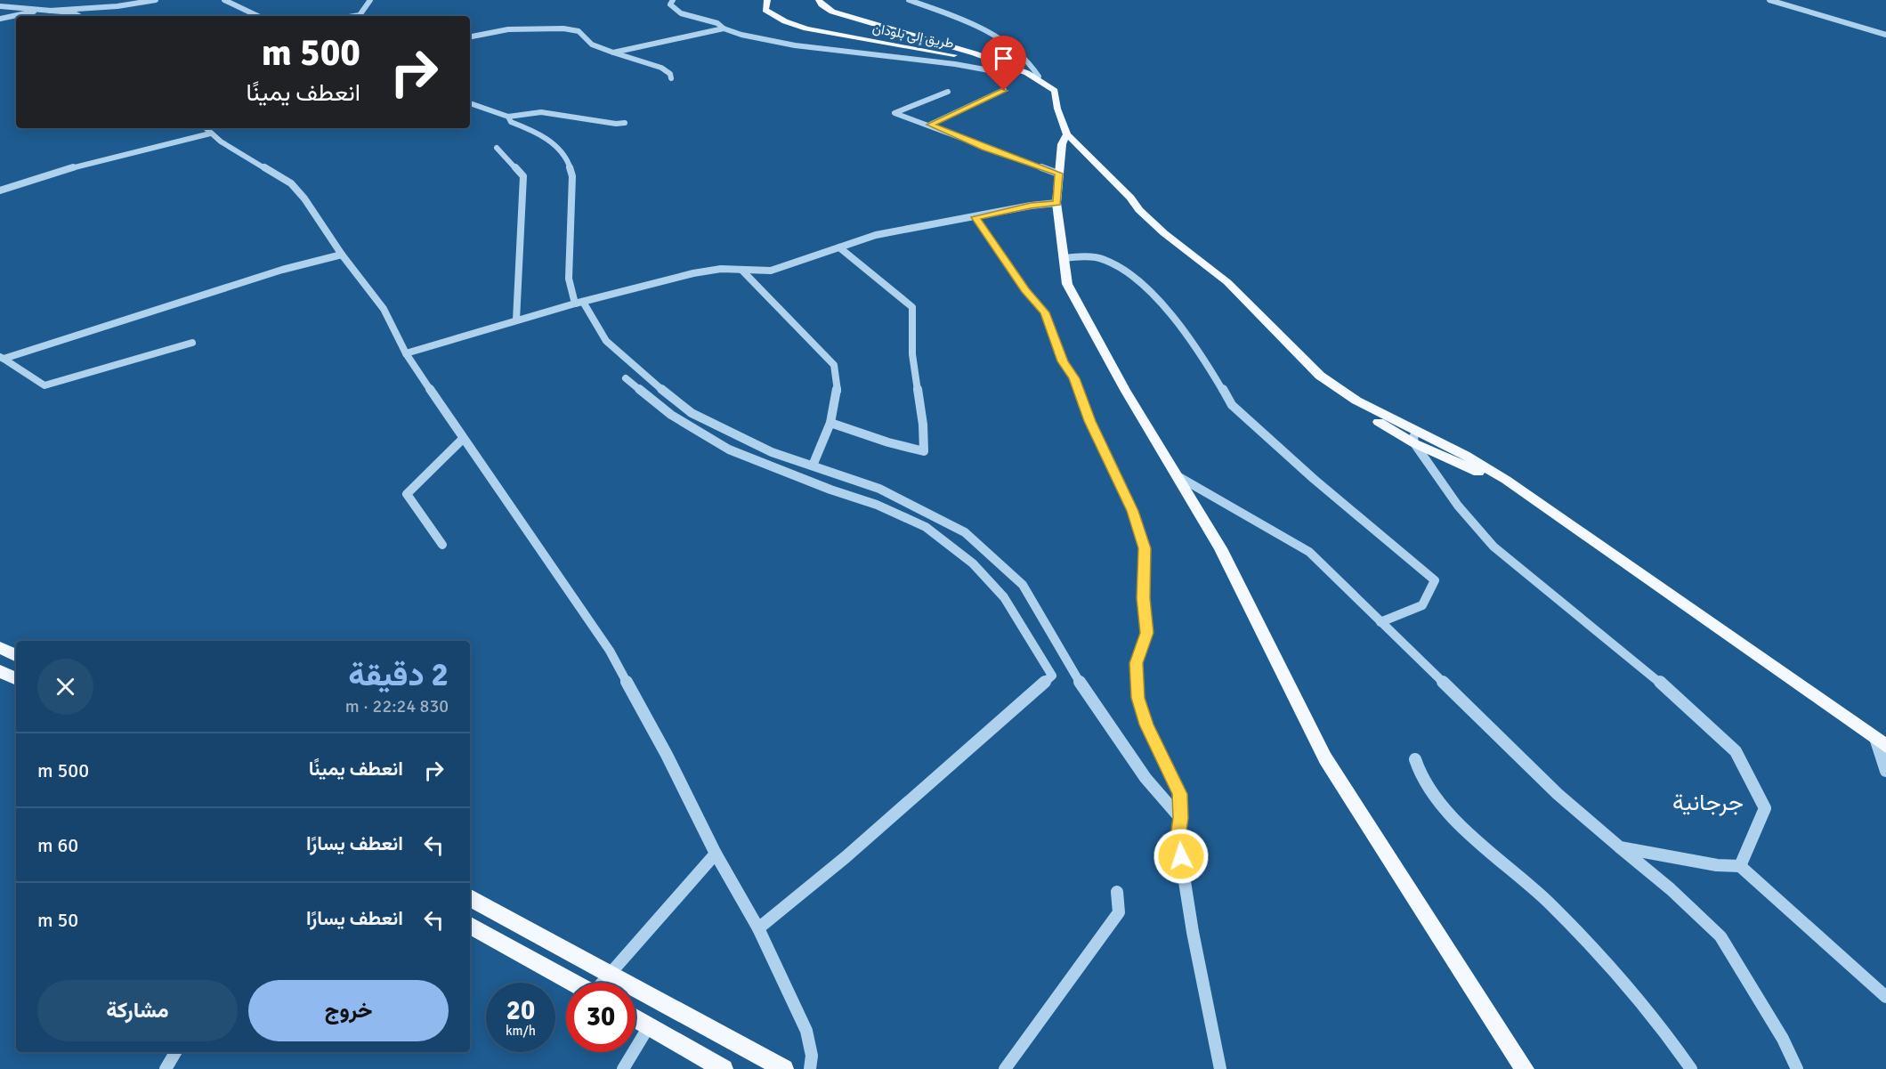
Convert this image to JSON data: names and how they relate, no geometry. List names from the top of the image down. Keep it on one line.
{"streets":{"main road":["طريق إلى بلودان"]},"districts":["جرجانية"],"page":{"turn":["500 m","انعطف يمينًا"],"heading":["2 دقيقة","830 m · 22:24"],"list":[{"name":"انعطف يمينًا","value":"500 m"},{"name":"انعطف يسارًا","value":"60 m"},{"name":"انعطف يسارًا","value":"50 m"}],"buttons":["خروج","مشاركة"],"speed":"20 km/h","limit":"30"}}
